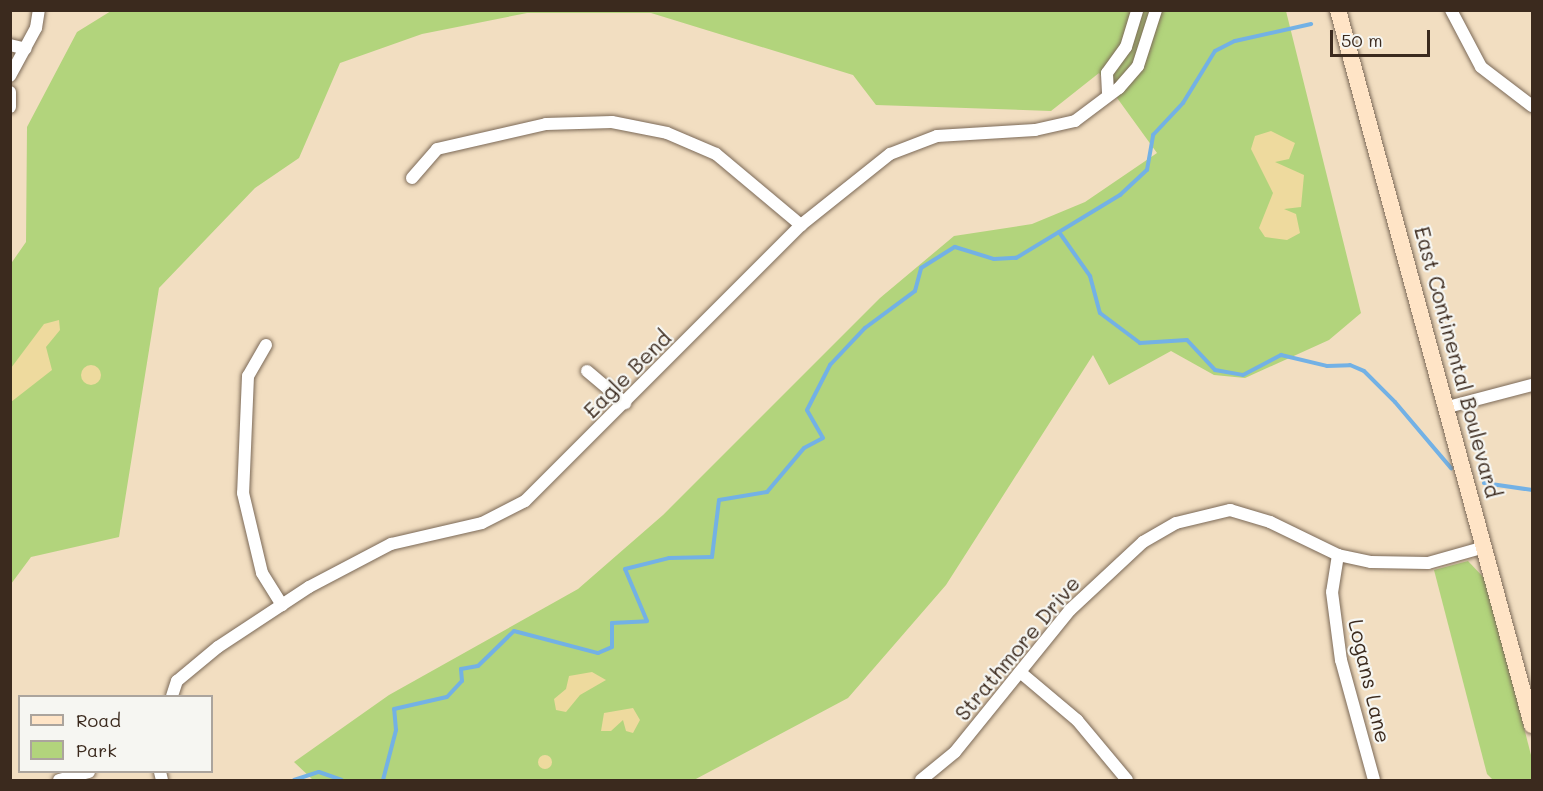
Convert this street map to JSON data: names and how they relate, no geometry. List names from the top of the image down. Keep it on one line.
{"streets":{"main road":["East Continental Boulevard"],"street":["Eagle Bend","Strathmore Drive","Logans Lane"]},"crossings":[["East Continental Boulevard","Strathmore Drive"],["Strathmore Drive","Logans Lane"]],"legend":["Road","Park"],"scale_bar":"50 m"}
